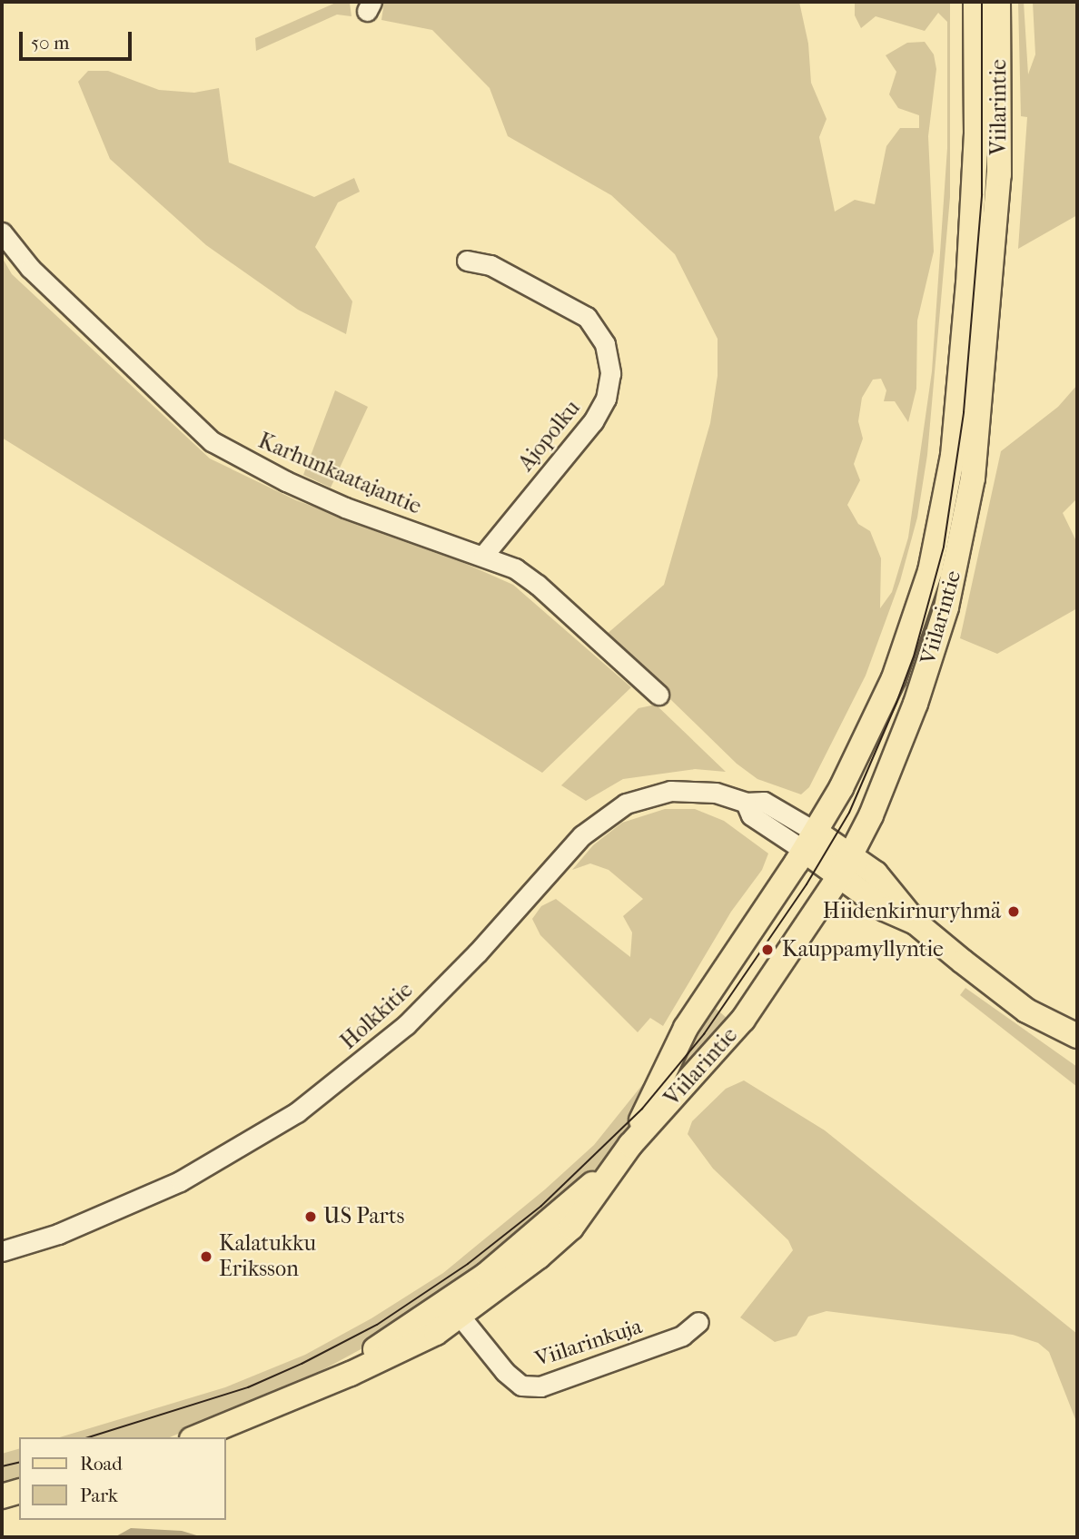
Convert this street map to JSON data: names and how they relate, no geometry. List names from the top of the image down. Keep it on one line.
{"streets":{"main road":["Viilarintie"],"street":["Ajopolku","Karhunkaatajantie","Holkkitie","Viilarinkuja"]},"crossings":[["Viilarintie","Holkkitie"],["Viilarintie","Viilarinkuja"],["Ajopolku","Karhunkaatajantie"]],"places":["Hiidenkirnuryhmä","Kauppamyllyntie","US Parts","Kalatukku Eriksson"],"legend":["Road","Park"],"scale_bar":"50 m"}
